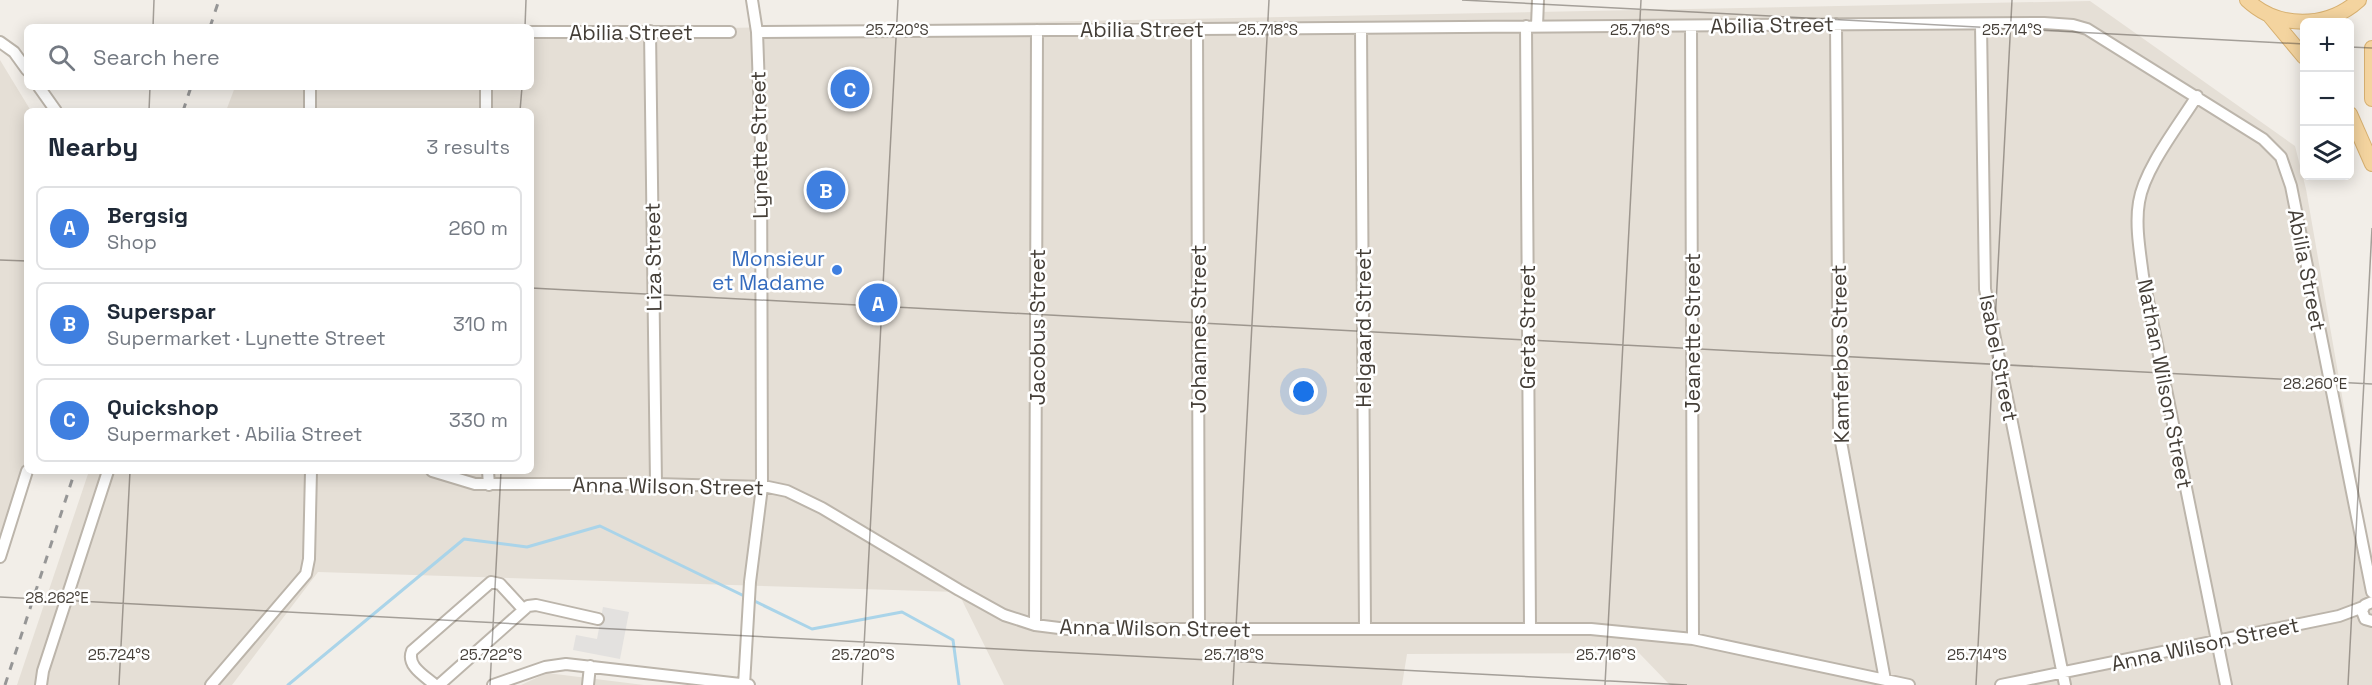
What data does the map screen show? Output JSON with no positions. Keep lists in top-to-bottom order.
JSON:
{
  "streets": {
    "street": [
      "Abilia Street",
      "Lynette Street",
      "Liza Street",
      "Jacobus Street",
      "Greta Street",
      "Helgaard Street",
      "Johannes Street",
      "Jeanette Street",
      "Kamferbos Street",
      "Isabel Street",
      "Nathan Wilson Street",
      "Anna Wilson Street"
    ]
  },
  "crossings": [
    ["Abilia Street", "Lynette Street"],
    ["Abilia Street", "Liza Street"],
    ["Abilia Street", "Jacobus Street"],
    ["Abilia Street", "Greta Street"],
    ["Abilia Street", "Helgaard Street"],
    ["Abilia Street", "Johannes Street"],
    ["Abilia Street", "Jeanette Street"],
    ["Abilia Street", "Kamferbos Street"],
    ["Abilia Street", "Isabel Street"],
    ["Abilia Street", "Nathan Wilson Street"],
    ["Abilia Street", "Anna Wilson Street"],
    ["Lynette Street", "Anna Wilson Street"],
    ["Liza Street", "Anna Wilson Street"],
    ["Jacobus Street", "Anna Wilson Street"],
    ["Greta Street", "Anna Wilson Street"],
    ["Helgaard Street", "Anna Wilson Street"],
    ["Johannes Street", "Anna Wilson Street"],
    ["Jeanette Street", "Anna Wilson Street"],
    ["Kamferbos Street", "Anna Wilson Street"],
    ["Isabel Street", "Anna Wilson Street"],
    ["Nathan Wilson Street", "Anna Wilson Street"]
  ],
  "places": ["Monsieur et Madame"],
  "page": {
    "map_buttons": ["+", "−"],
    "search": "Search here",
    "pins": ["C", "B", "A"],
    "heading": ["Nearby", "3 results"],
    "list": [
      {
        "mark": "A",
        "name": "Bergsig",
        "note": "Shop",
        "value": "260 m"
      },
      {
        "mark": "B",
        "name": "Superspar",
        "note": "Supermarket · Lynette Street",
        "value": "310 m"
      },
      {
        "mark": "C",
        "name": "Quickshop",
        "note": "Supermarket · Abilia Street",
        "value": "330 m"
      }
    ]
  },
  "coordinates": [
    "25.720°S",
    "25.718°S",
    "25.716°S",
    "25.714°S",
    "28.260°E",
    "28.262°E",
    "25.724°S",
    "25.722°S"
  ]
}
